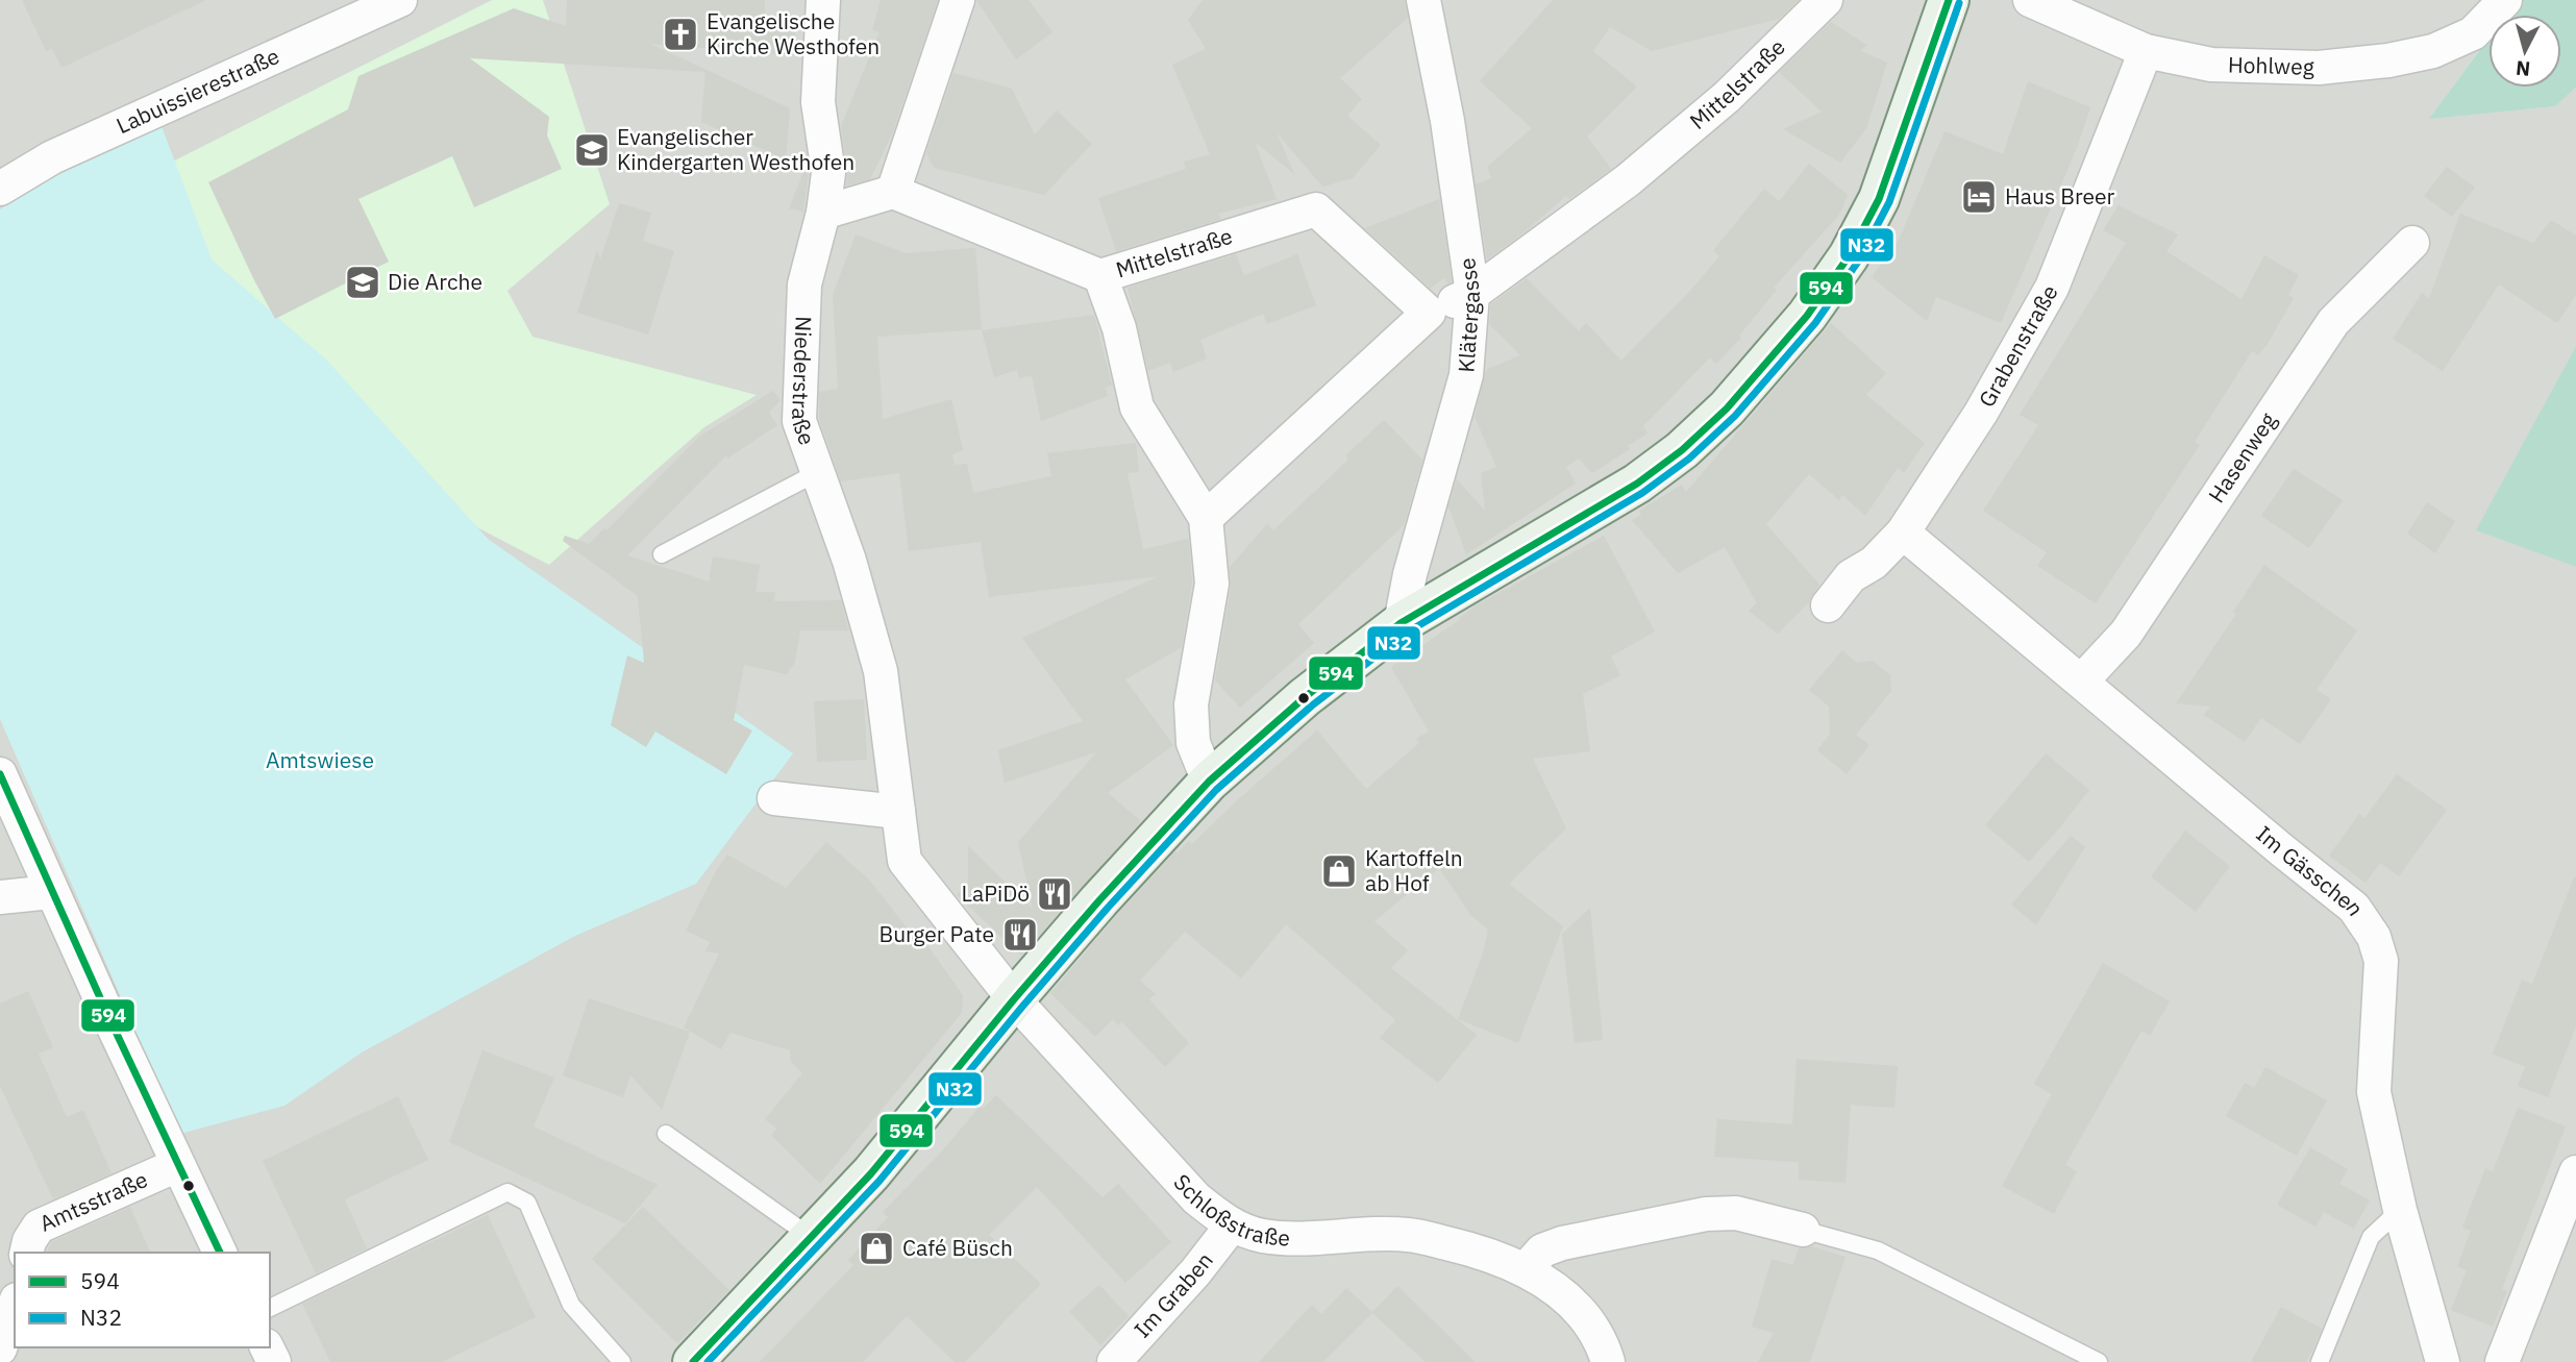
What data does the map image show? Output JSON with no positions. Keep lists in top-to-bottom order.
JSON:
{
  "streets": {
    "street": [
      "Hohlweg",
      "Mittelstraße",
      "Labuissierestraße",
      "Klätergasse",
      "Grabenstraße",
      "Niederstraße",
      "Hasenweg",
      "Im Gässchen",
      "Amtsstraße",
      "Schloßstraße",
      "Im Graben"
    ]
  },
  "crossings": [
    ["Hohlweg", "Grabenstraße"],
    ["Mittelstraße", "Klätergasse"],
    ["Grabenstraße", "Im Gässchen"],
    ["Niederstraße", "Schloßstraße"],
    ["Hasenweg", "Im Gässchen"],
    ["Schloßstraße", "Im Graben"]
  ],
  "parks": ["Amtswiese"],
  "places": {
    "church": ["Evangelische Kirche Westhofen"],
    "school or university": ["Evangelischer Kindergarten Westhofen", "Die Arche"],
    "hotel": ["Haus Breer"],
    "shop": ["Kartoffeln ab Hof", "Café Büsch"],
    "restaurant": ["LaPiDö", "Burger Pate"]
  },
  "lines": ["transit line 594", "transit line N32"],
  "legend": ["594", "N32"],
  "north": "bottom"
}
